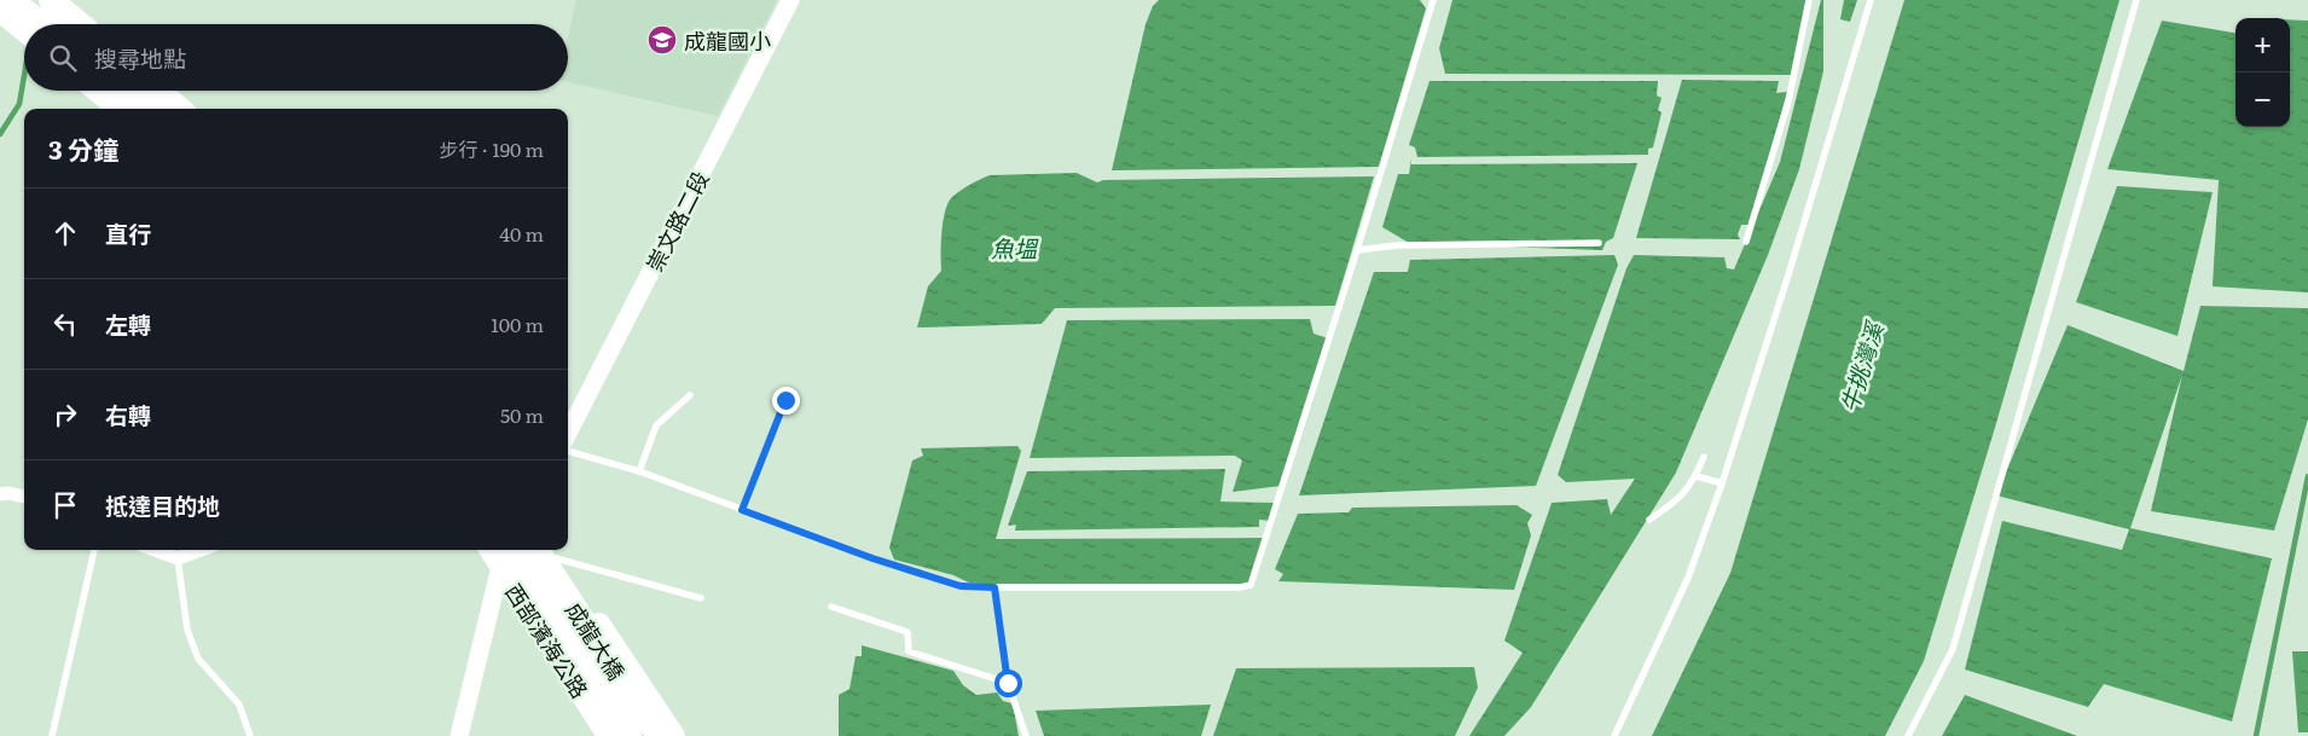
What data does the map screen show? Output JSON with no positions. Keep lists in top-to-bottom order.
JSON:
{
  "streets": {
    "highway": ["成龍大橋"],
    "main road": ["西部濱海公路"],
    "street": ["崇文路二段"]
  },
  "crossings": [
    ["西部濱海公路", "成龍大橋"]
  ],
  "water": ["魚塭", "牛挑灣溪"],
  "places": {
    "school or university": ["成龍國小"]
  },
  "page": {
    "map_buttons": ["+", "−"],
    "search": "搜尋地點",
    "heading": ["3 分鐘", "步行 · 190 m"],
    "list": [
      ["直行", "40 m"],
      ["左轉", "100 m"],
      ["右轉", "50 m"],
      "抵達目的地"
    ]
  }
}
